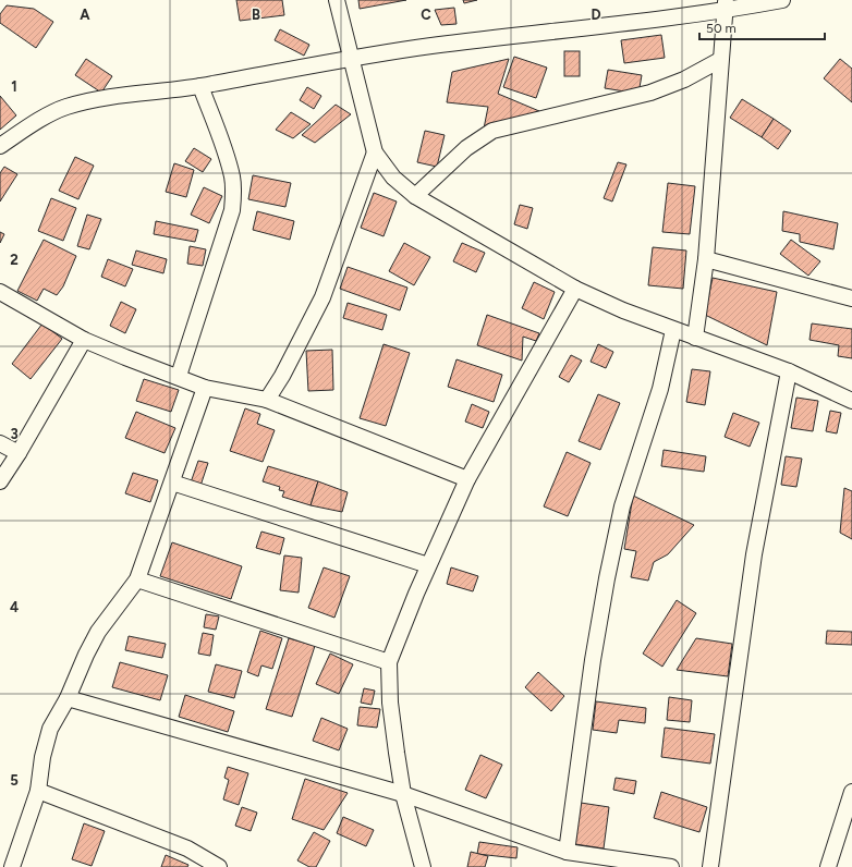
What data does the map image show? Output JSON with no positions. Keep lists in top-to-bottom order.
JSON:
{
  "scale_bar": "50 m",
  "grid": {
    "columns": [
      "A",
      "B",
      "C",
      "D"
    ],
    "rows": [
      "1",
      "2",
      "3",
      "4",
      "5"
    ]
  }
}
